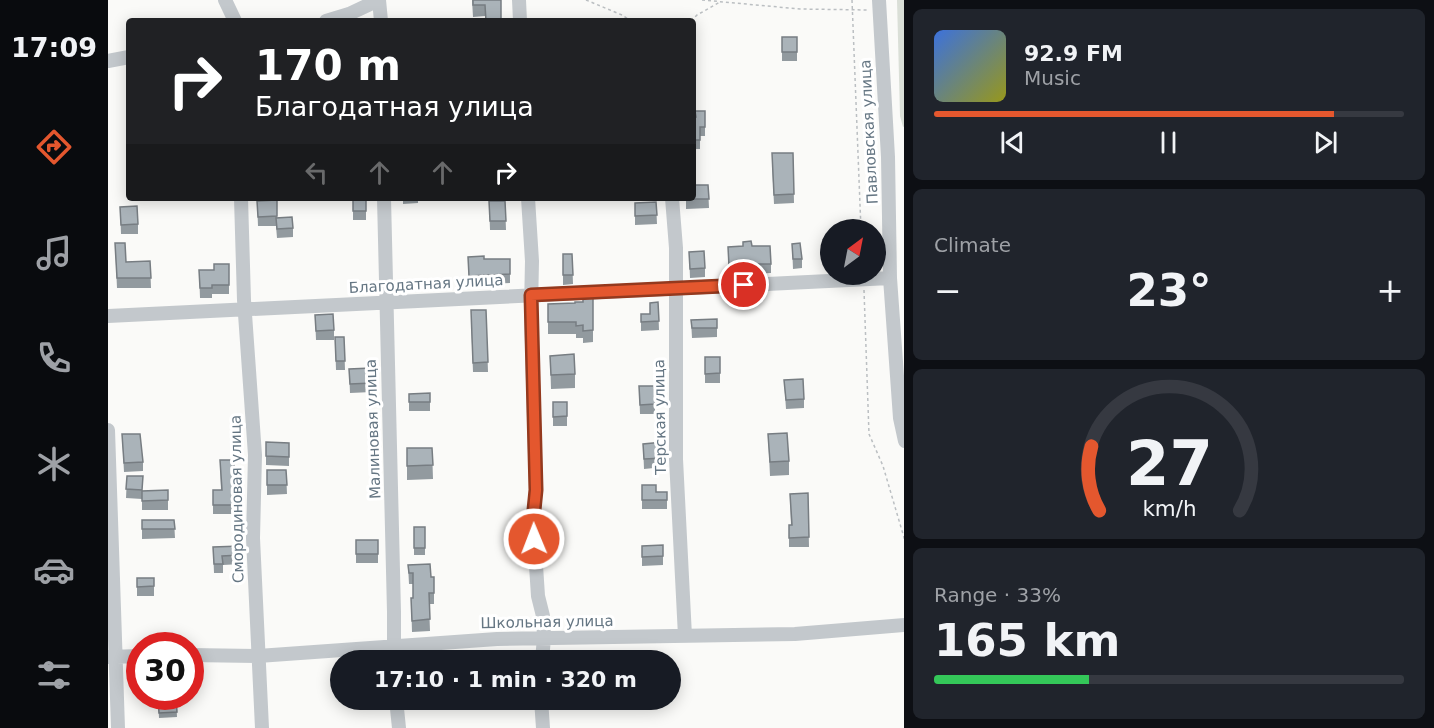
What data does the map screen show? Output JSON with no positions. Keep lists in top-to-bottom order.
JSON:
{
  "streets": {
    "street": [
      "Павловская улица",
      "Благодатная улица",
      "Терская улица",
      "Малиновая улица",
      "Смородиновая улица",
      "Школьная улица"
    ]
  },
  "crossings": [
    ["Павловская улица", "Благодатная улица"],
    ["Благодатная улица", "Терская улица"],
    ["Благодатная улица", "Малиновая улица"],
    ["Благодатная улица", "Смородиновая улица"],
    ["Терская улица", "Школьная улица"],
    ["Малиновая улица", "Школьная улица"],
    ["Смородиновая улица", "Школьная улица"]
  ],
  "north": "top right",
  "page": {
    "tabs": "17:09",
    "turn": ["170 m", "Благодатная улица"],
    "song": ["92.9 FM", "Music"],
    "tile": [
      "Climate",
      ["Range · 33%", "165 km"]
    ],
    "heat": ["−", "23°", "+"],
    "limit": "30",
    "trip": "17:10 · 1 min · 320 m",
    "gauge": ["27", "km/h"]
  }
}
